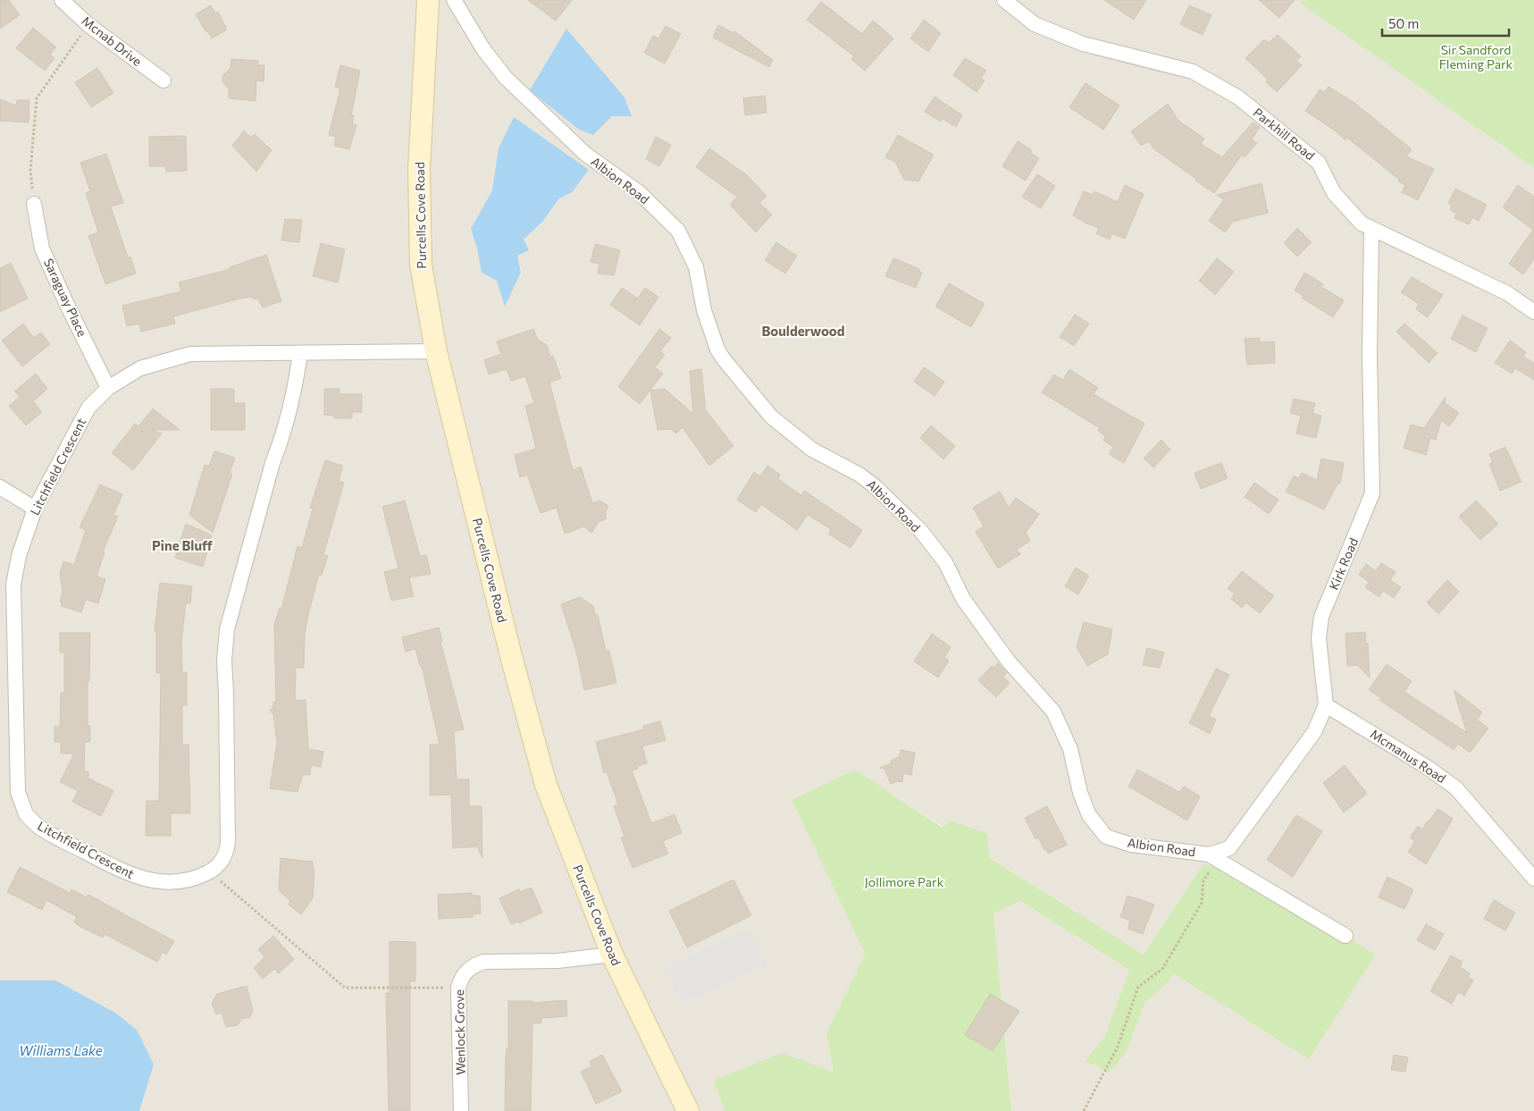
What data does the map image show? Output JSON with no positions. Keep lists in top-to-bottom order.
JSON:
{
  "streets": {
    "main road": ["Purcells Cove Road"],
    "street": [
      "Mcnab Drive",
      "Parkhill Road",
      "Albion Road",
      "Saraguay Place",
      "Litchfield Crescent",
      "Kirk Road",
      "Mcmanus Road",
      "Wenlock Grove"
    ]
  },
  "crossings": [
    ["Parkhill Road", "Kirk Road"],
    ["Albion Road", "Kirk Road"],
    ["Purcells Cove Road", "Litchfield Crescent"],
    ["Purcells Cove Road", "Wenlock Grove"],
    ["Saraguay Place", "Litchfield Crescent"],
    ["Kirk Road", "Mcmanus Road"]
  ],
  "districts": ["Boulderwood", "Pine Bluff"],
  "water": ["Williams Lake"],
  "parks": ["Sir Sandford Fleming Park", "Jollimore Park"],
  "scale_bar": "50 m"
}
